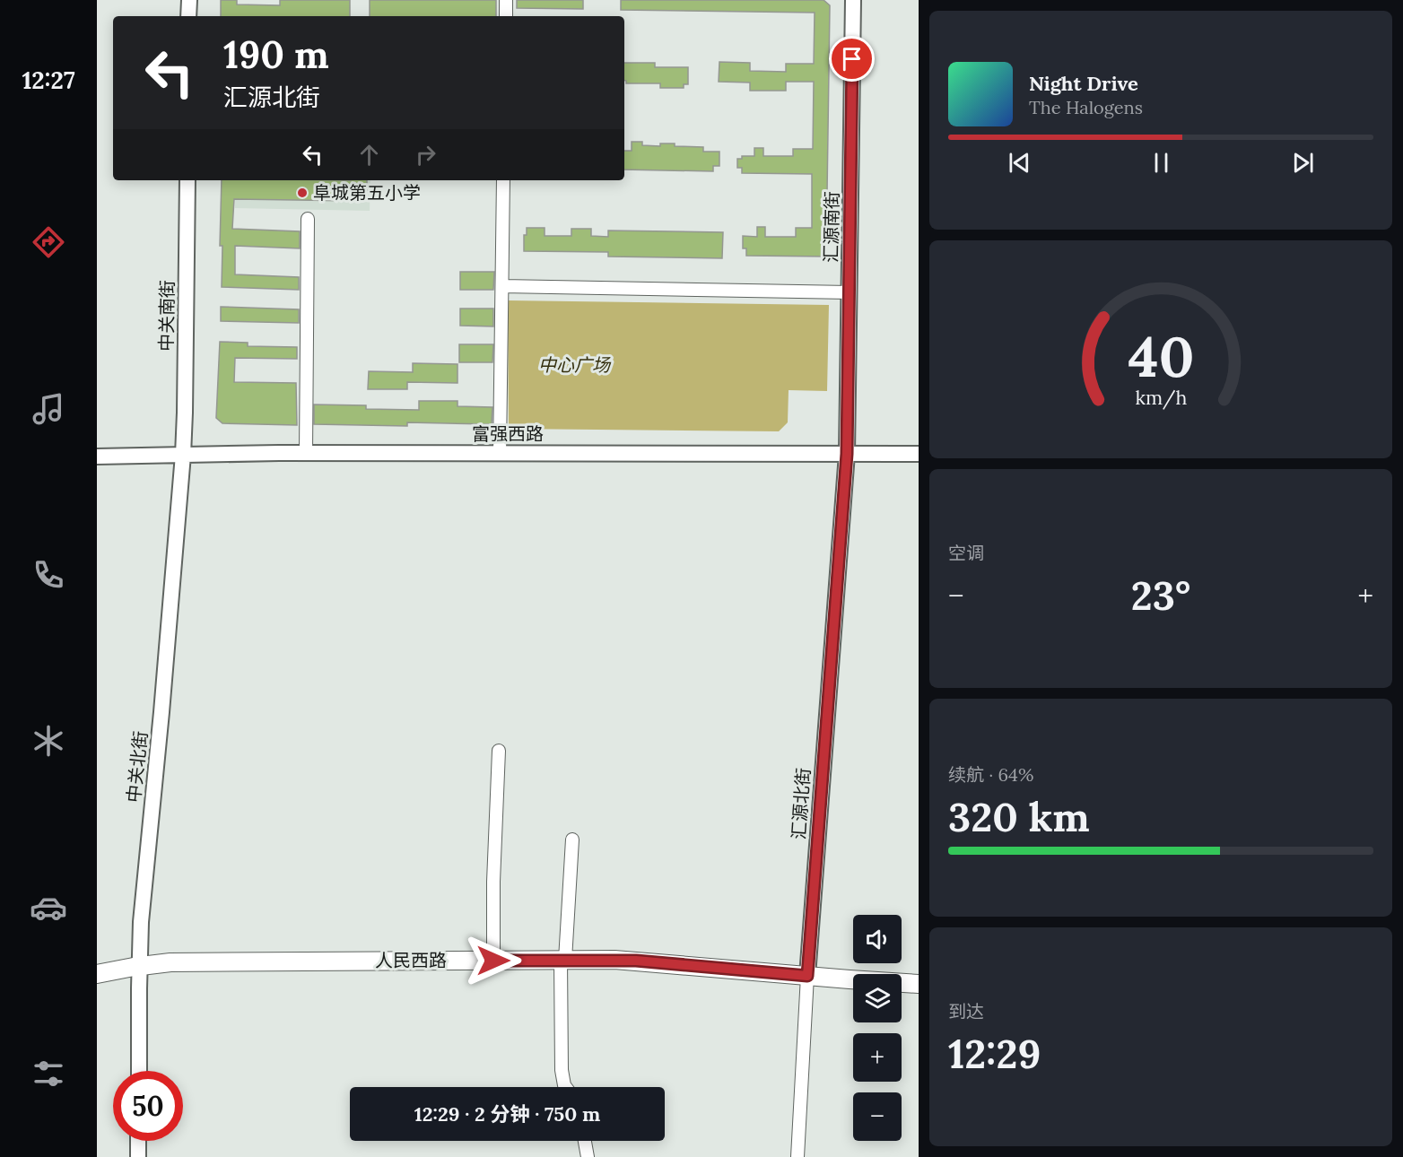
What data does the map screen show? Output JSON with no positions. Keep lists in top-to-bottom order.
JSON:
{
  "streets": {
    "main road": ["人民西路"],
    "street": [
      "汇源南街",
      "中关南街",
      "富强西路",
      "中关北街",
      "汇源北街"
    ]
  },
  "crossings": [
    ["汇源南街", "富强西路"],
    ["汇源南街", "汇源北街"],
    ["中关南街", "富强西路"],
    ["中关南街", "中关北街"],
    ["富强西路", "中关北街"],
    ["富强西路", "汇源北街"],
    ["中关北街", "人民西路"],
    ["汇源北街", "人民西路"]
  ],
  "parks": ["中心广场"],
  "places": ["阜城第五小学"],
  "page": {
    "tabs": "12:27",
    "turn": ["190 m", "汇源北街"],
    "song": ["Night Drive", "The Halogens"],
    "tile": [
      "空调",
      ["续航 · 64%", "320 km"],
      ["到达", "12:29"]
    ],
    "heat": ["−", "23°", "+"],
    "map_buttons": ["+", "−"],
    "limit": "50",
    "trip": "12:29 · 2 分钟 · 750 m",
    "gauge": ["40", "km/h"]
  }
}
